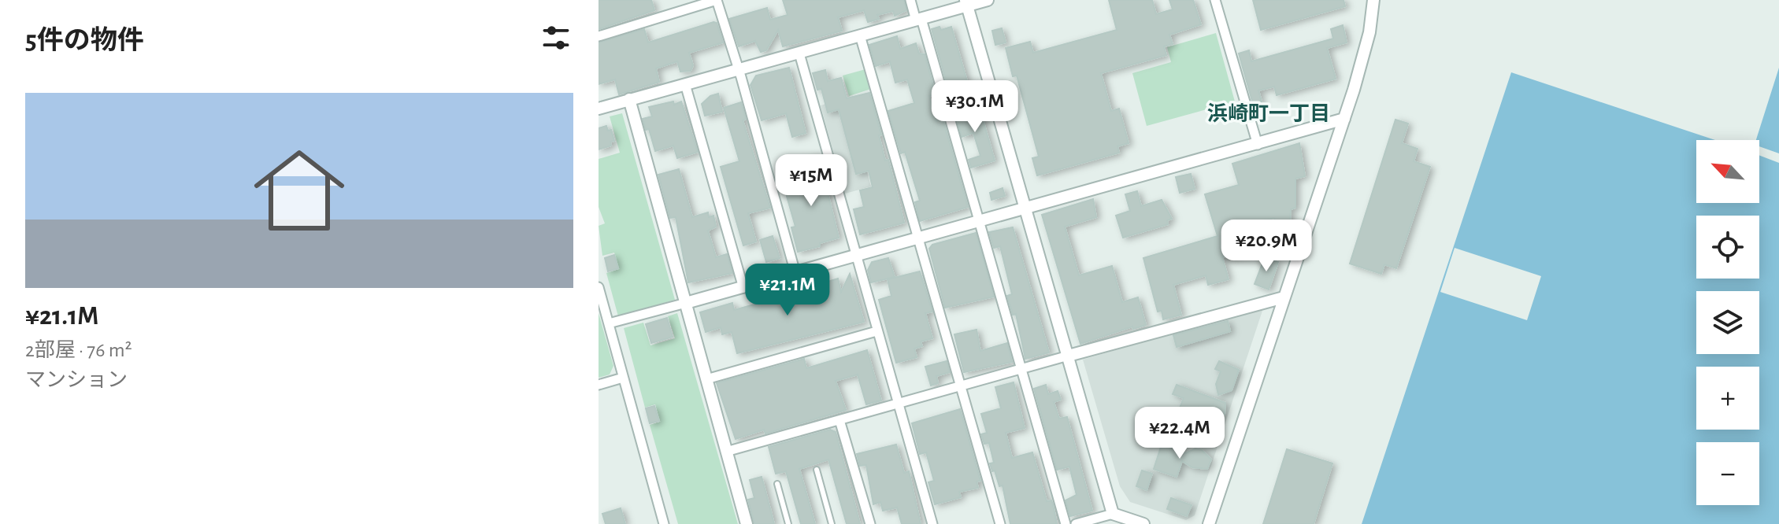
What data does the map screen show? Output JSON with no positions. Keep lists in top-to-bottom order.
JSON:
{
  "districts": ["浜崎町一丁目"],
  "north": "top left",
  "page": {
    "heading": "5件の物件",
    "list": [
      {
        "name": "¥21.1M",
        "note": "2部屋 · 76 m² · マンション"
      }
    ],
    "price": [
      "¥30.1M",
      "¥15M",
      "¥20.9M",
      "¥21.1M",
      "¥22.4M"
    ],
    "map_buttons": ["+", "−"]
  }
}
